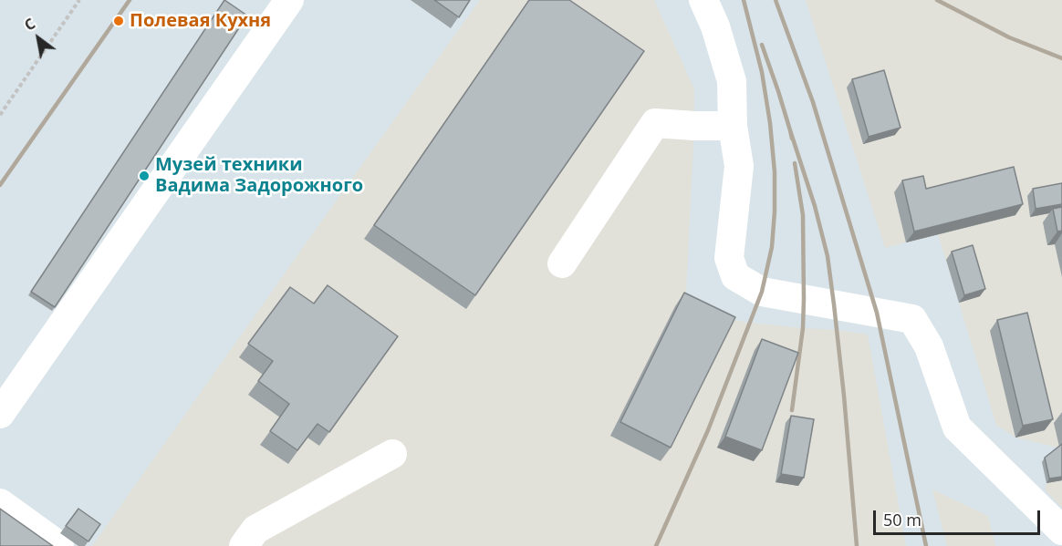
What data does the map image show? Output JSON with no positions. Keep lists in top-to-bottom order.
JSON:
{
  "places": ["Полевая Кухня", "Музей техники Вадима Задорожного"],
  "scale_bar": "50 m",
  "north": "top left"
}
